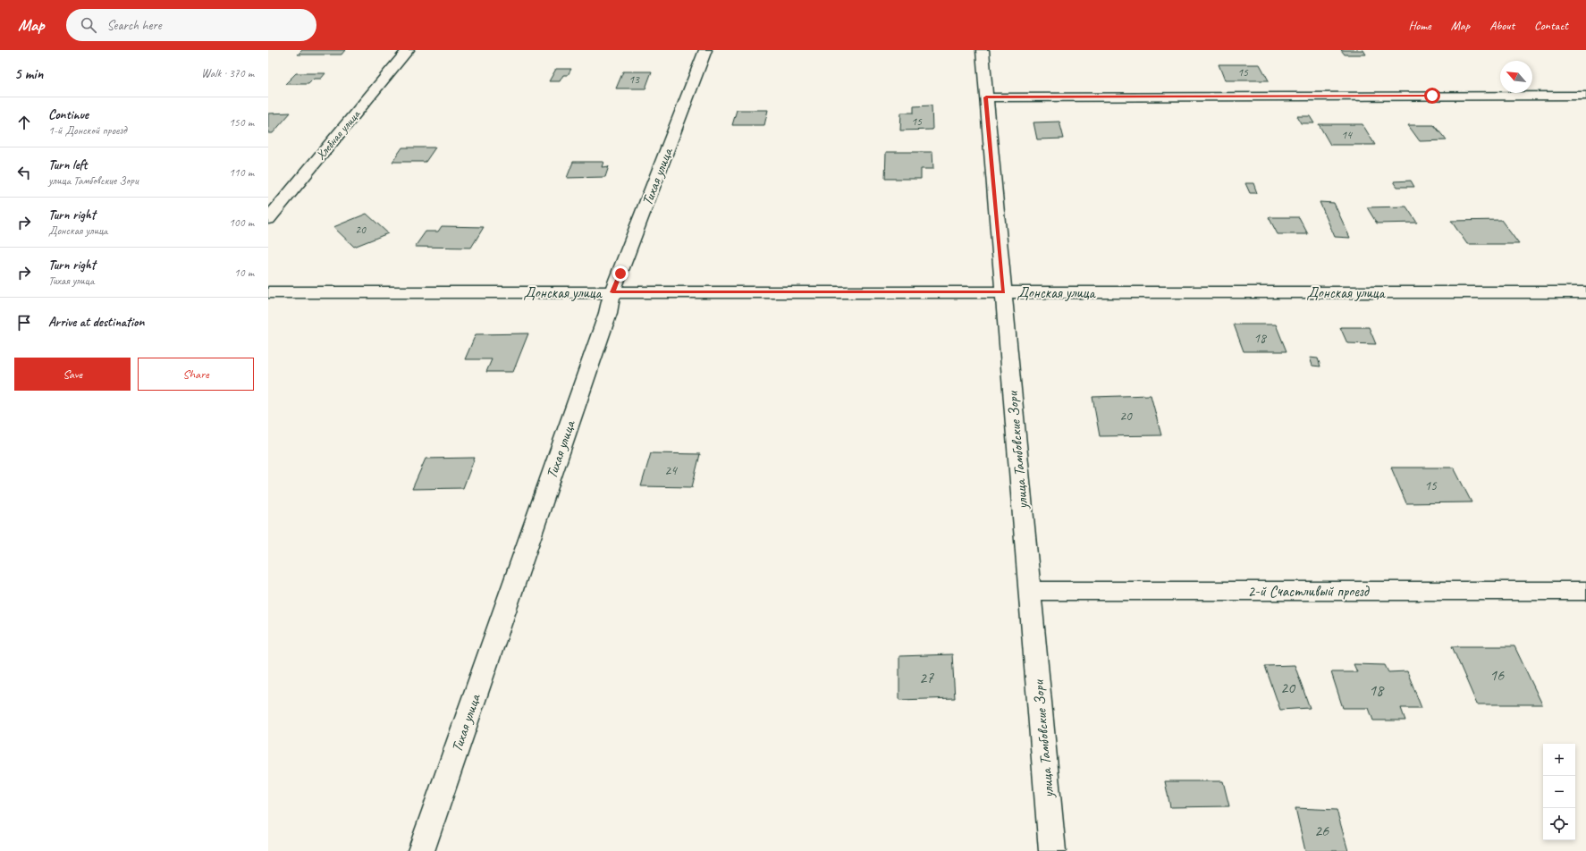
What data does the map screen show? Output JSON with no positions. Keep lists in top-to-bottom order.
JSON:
{
  "streets": {
    "street": [
      "Хлебная улица",
      "Тихая улица",
      "Донская улица",
      "улица Тамбовские Зори",
      "2-й Счастливый проезд"
    ]
  },
  "crossings": [
    ["Тихая улица", "Донская улица"],
    ["Донская улица", "улица Тамбовские Зори"],
    ["улица Тамбовские Зори", "2-й Счастливый проезд"]
  ],
  "house_numbers": [
    "15",
    "13",
    "15",
    "14",
    "20",
    "18",
    "20",
    "24",
    "15",
    "16",
    "27",
    "20",
    "18",
    "26"
  ],
  "north": "top left",
  "page": {
    "header": "Map",
    "search": "Search here",
    "nav": [
      "Home",
      "Map",
      "About",
      "Contact"
    ],
    "heading": ["5 min", "Walk · 370 m"],
    "list": [
      ["Continue", "1-й Донской проезд", "150 m"],
      ["Turn left", "улица Тамбовские Зори", "110 m"],
      ["Turn right", "Донская улица", "100 m"],
      ["Turn right", "Тихая улица", "10 m"],
      "Arrive at destination"
    ],
    "buttons": ["Save", "Share"],
    "map_buttons": ["+", "−"]
  }
}
